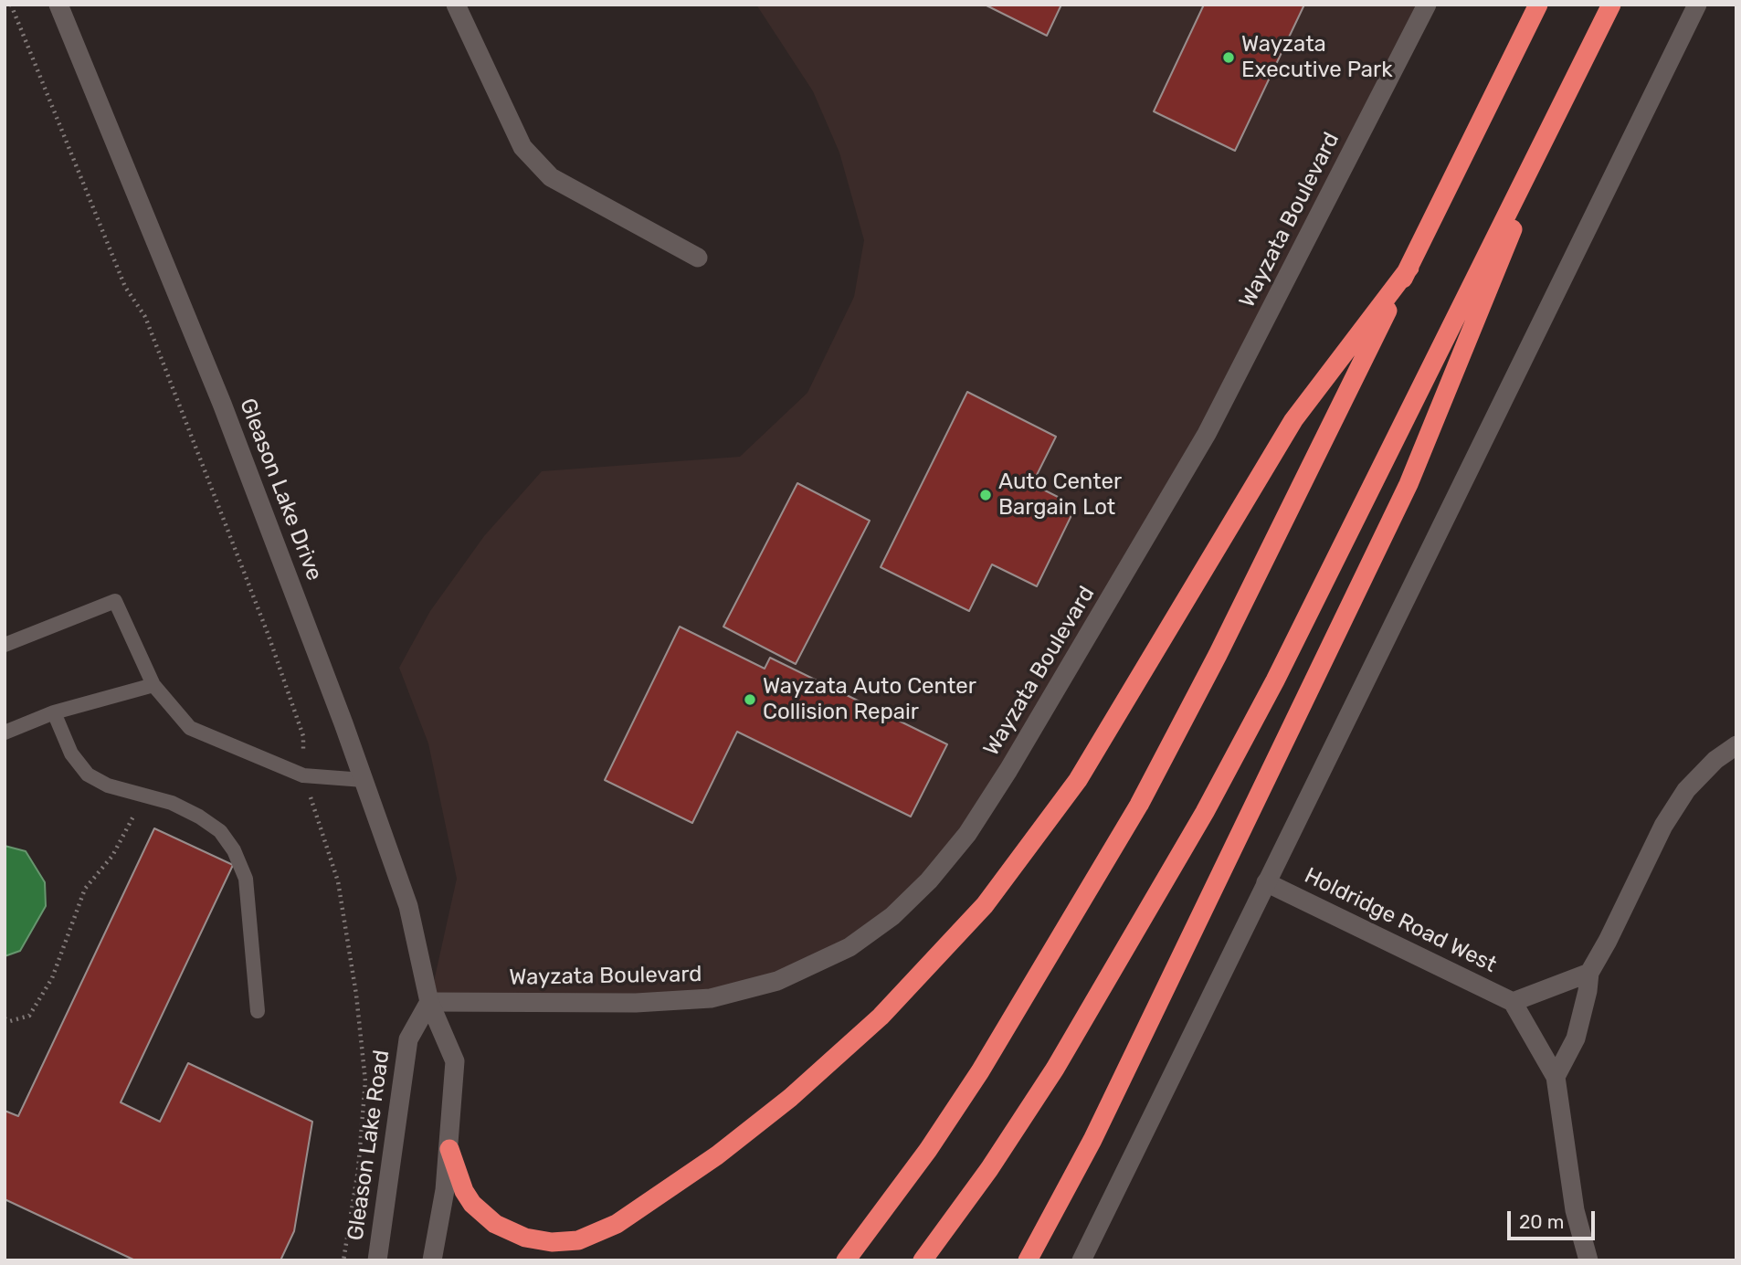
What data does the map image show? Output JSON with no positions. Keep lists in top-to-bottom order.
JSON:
{
  "streets": {
    "street": [
      "Wayzata Boulevard",
      "Gleason Lake Drive",
      "Holdridge Road West",
      "Gleason Lake Road"
    ]
  },
  "crossings": [
    ["Wayzata Boulevard", "Gleason Lake Drive"],
    ["Wayzata Boulevard", "Gleason Lake Road"],
    ["Gleason Lake Drive", "Gleason Lake Road"]
  ],
  "places": ["Wayzata Executive Park", "Auto Center Bargain Lot", "Wayzata Auto Center Collision Repair"],
  "scale_bar": "20 m"
}
